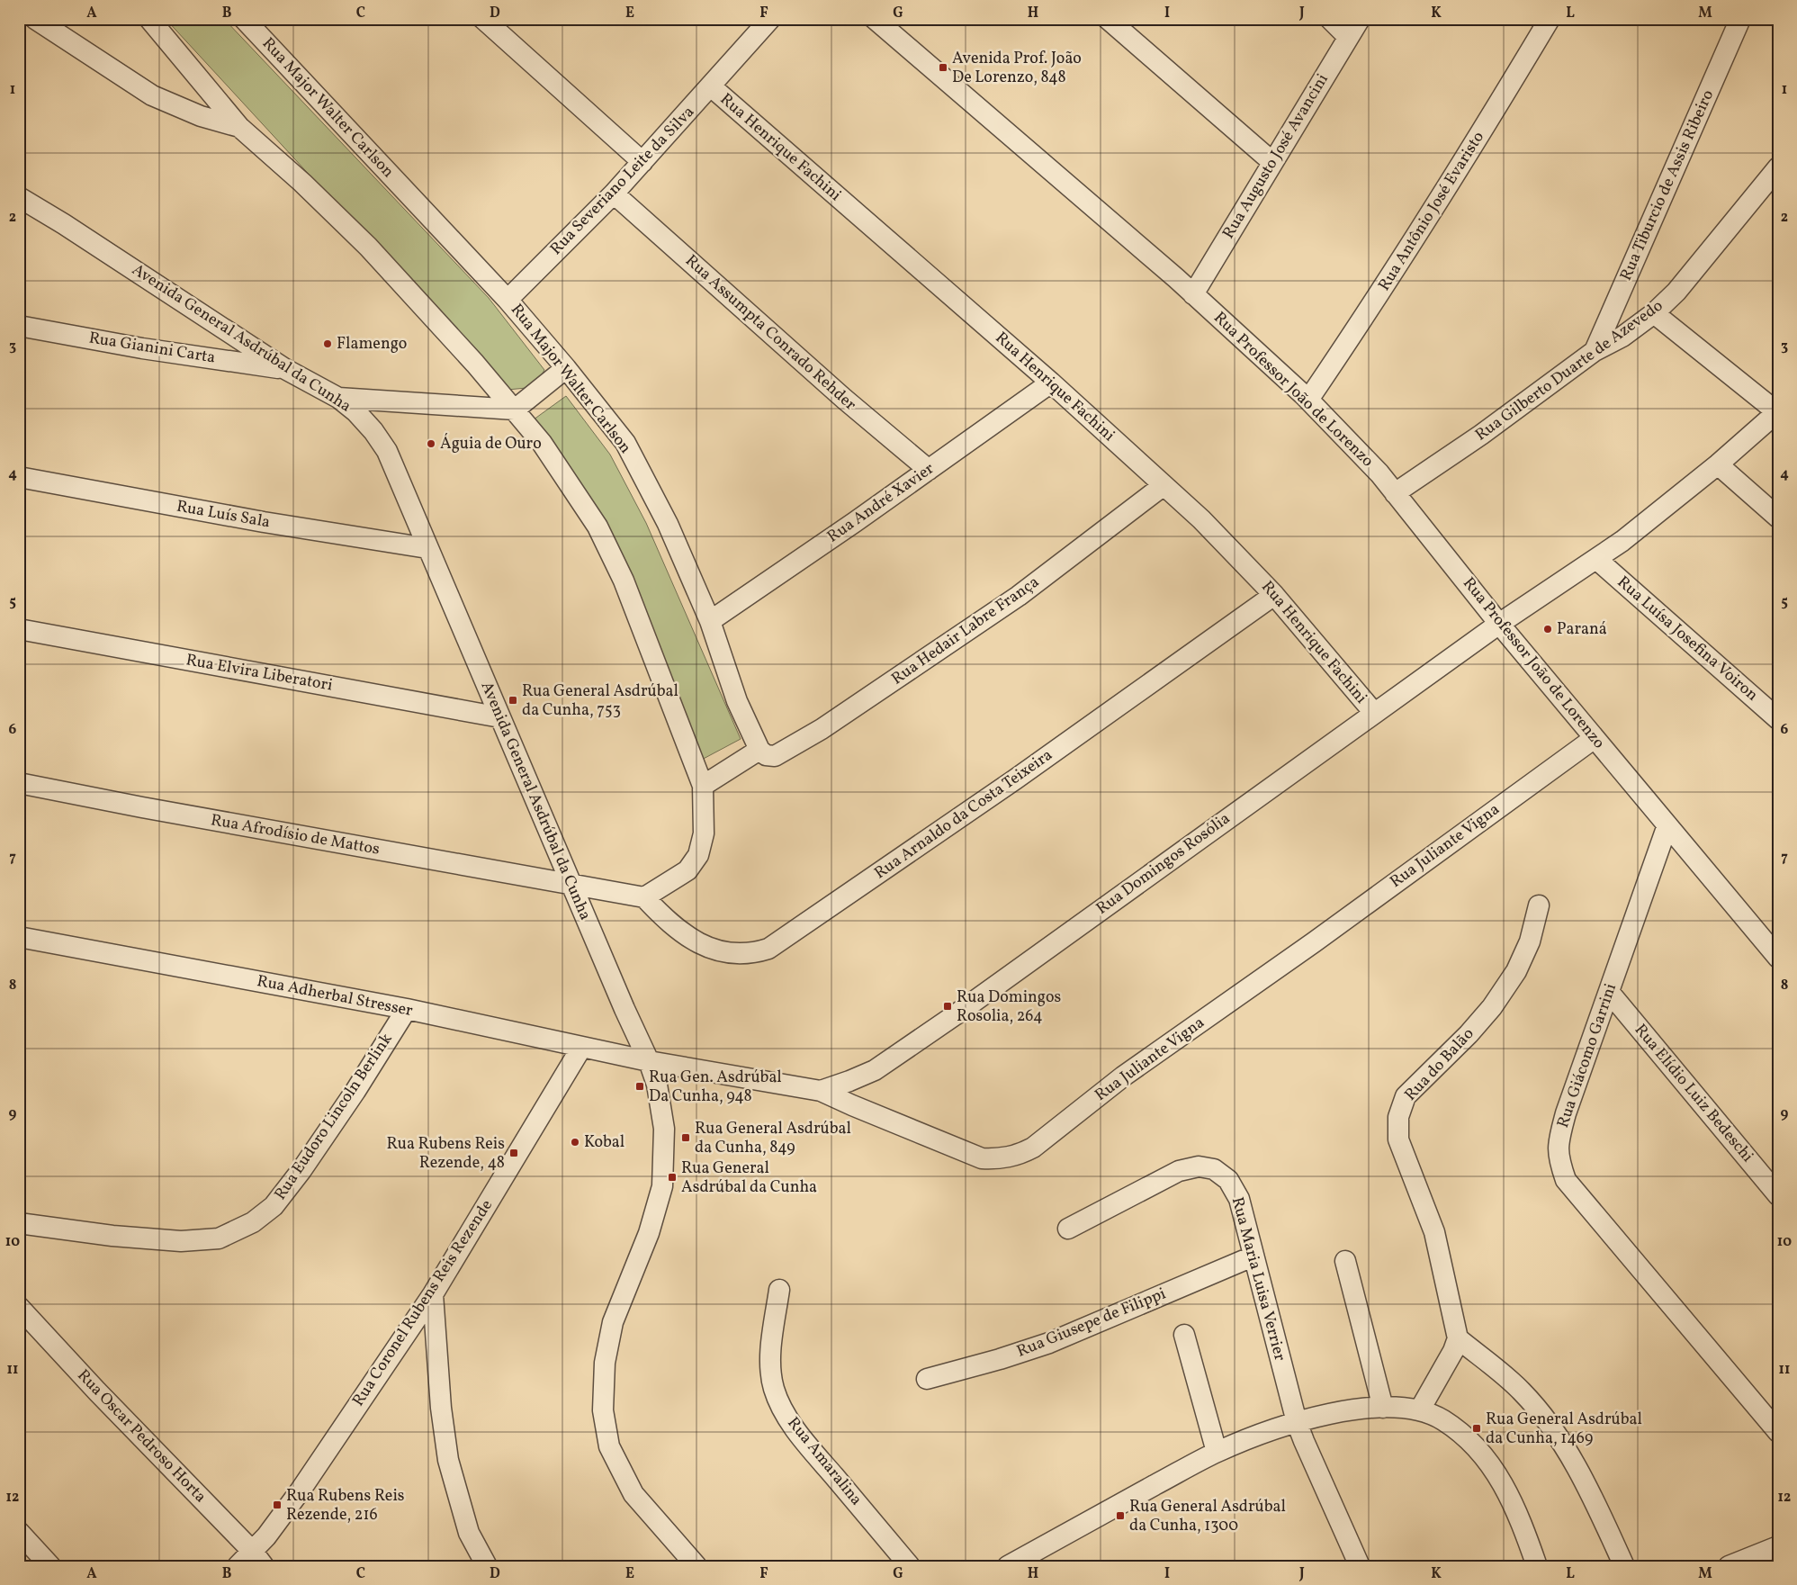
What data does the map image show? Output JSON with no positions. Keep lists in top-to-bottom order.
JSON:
{
  "streets": {
    "street": [
      "Rua Major Walter Carlson",
      "Rua Henrique Fachini",
      "Rua Augusto José Avancini",
      "Rua Severiano Leite da Silva",
      "Rua Tiburcio de Assis Ribeiro",
      "Rua Antônio José Evaristo",
      "Rua Assumpta Conrado Rehder",
      "Avenida General Asdrúbal da Cunha",
      "Rua Gianini Carta",
      "Rua Gilberto Duarte de Azevedo",
      "Rua Professor João de Lorenzo",
      "Rua André Xavier",
      "Rua Luís Sala",
      "Rua Hedair Labre França",
      "Rua Luísa Josefina Voiron",
      "Rua Elvira Liberatori",
      "Rua Arnaldo da Costa Teixeira",
      "Rua Afrodísio de Mattos",
      "Rua Juliante Vigna",
      "Rua Domingos Rosólia",
      "Rua Adherbal Stresser",
      "Rua Giácomo Garrini",
      "Rua do Balão",
      "Rua Elídio Luiz Bedeschi",
      "Rua Eudoro Lincoln Berlink",
      "Rua Maria Luisa Verrier",
      "Rua Coronel Rubens Reis Rezende",
      "Rua Giusepe de Filippi",
      "Rua Oscar Pedroso Horta",
      "Rua Amaralina"
    ]
  },
  "crossings": [
    ["Rua Major Walter Carlson", "Rua Severiano Leite da Silva"],
    ["Rua Major Walter Carlson", "Rua André Xavier"],
    ["Rua Major Walter Carlson", "Rua Hedair Labre França"],
    ["Rua Henrique Fachini", "Rua Severiano Leite da Silva"],
    ["Rua Henrique Fachini", "Rua André Xavier"],
    ["Rua Henrique Fachini", "Rua Hedair Labre França"],
    ["Rua Henrique Fachini", "Rua Arnaldo da Costa Teixeira"],
    ["Rua Henrique Fachini", "Rua Domingos Rosólia"],
    ["Rua Augusto José Avancini", "Rua Professor João de Lorenzo"],
    ["Rua Severiano Leite da Silva", "Rua Assumpta Conrado Rehder"],
    ["Rua Tiburcio de Assis Ribeiro", "Rua Gilberto Duarte de Azevedo"],
    ["Rua Antônio José Evaristo", "Rua Professor João de Lorenzo"],
    ["Rua Assumpta Conrado Rehder", "Rua André Xavier"],
    ["Avenida General Asdrúbal da Cunha", "Rua Gianini Carta"],
    ["Avenida General Asdrúbal da Cunha", "Rua Luís Sala"],
    ["Avenida General Asdrúbal da Cunha", "Rua Elvira Liberatori"],
    ["Avenida General Asdrúbal da Cunha", "Rua Afrodísio de Mattos"],
    ["Avenida General Asdrúbal da Cunha", "Rua Juliante Vigna"],
    ["Avenida General Asdrúbal da Cunha", "Rua Adherbal Stresser"],
    ["Rua Gilberto Duarte de Azevedo", "Rua Professor João de Lorenzo"],
    ["Rua Professor João de Lorenzo", "Rua Juliante Vigna"],
    ["Rua Professor João de Lorenzo", "Rua Domingos Rosólia"],
    ["Rua Professor João de Lorenzo", "Rua Giácomo Garrini"],
    ["Rua Luísa Josefina Voiron", "Rua Domingos Rosólia"],
    ["Rua Juliante Vigna", "Rua Domingos Rosólia"],
    ["Rua Juliante Vigna", "Rua Adherbal Stresser"],
    ["Rua Adherbal Stresser", "Rua Eudoro Lincoln Berlink"],
    ["Rua Adherbal Stresser", "Rua Coronel Rubens Reis Rezende"],
    ["Rua Giácomo Garrini", "Rua Elídio Luiz Bedeschi"],
    ["Rua Maria Luisa Verrier", "Rua Giusepe de Filippi"],
    ["Rua Coronel Rubens Reis Rezende", "Rua Oscar Pedroso Horta"]
  ],
  "places": {
    "transit": [
      "Avenida Prof. João De Lorenzo, 848",
      "Rua General Asdrúbal da Cunha, 753",
      "Rua Domingos Rosolia, 264",
      "Rua Gen. Asdrúbal Da Cunha, 948",
      "Rua General Asdrúbal da Cunha, 849",
      "Rua Rubens Reis Rezende, 48",
      "Rua General Asdrúbal da Cunha",
      "Rua General Asdrúbal da Cunha, 1469",
      "Rua Rubens Reis Rezende, 216",
      "Rua General Asdrúbal da Cunha, 1300"
    ],
    "other": [
      "Flamengo",
      "Águia de Ouro",
      "Paraná",
      "Kobal"
    ]
  },
  "grid": {
    "columns": [
      "A",
      "B",
      "C",
      "D",
      "E",
      "F",
      "G",
      "H",
      "I",
      "J",
      "K",
      "L",
      "M"
    ],
    "rows": [
      "1",
      "2",
      "3",
      "4",
      "5",
      "6",
      "7",
      "8",
      "9",
      "10",
      "11",
      "12"
    ]
  }
}
